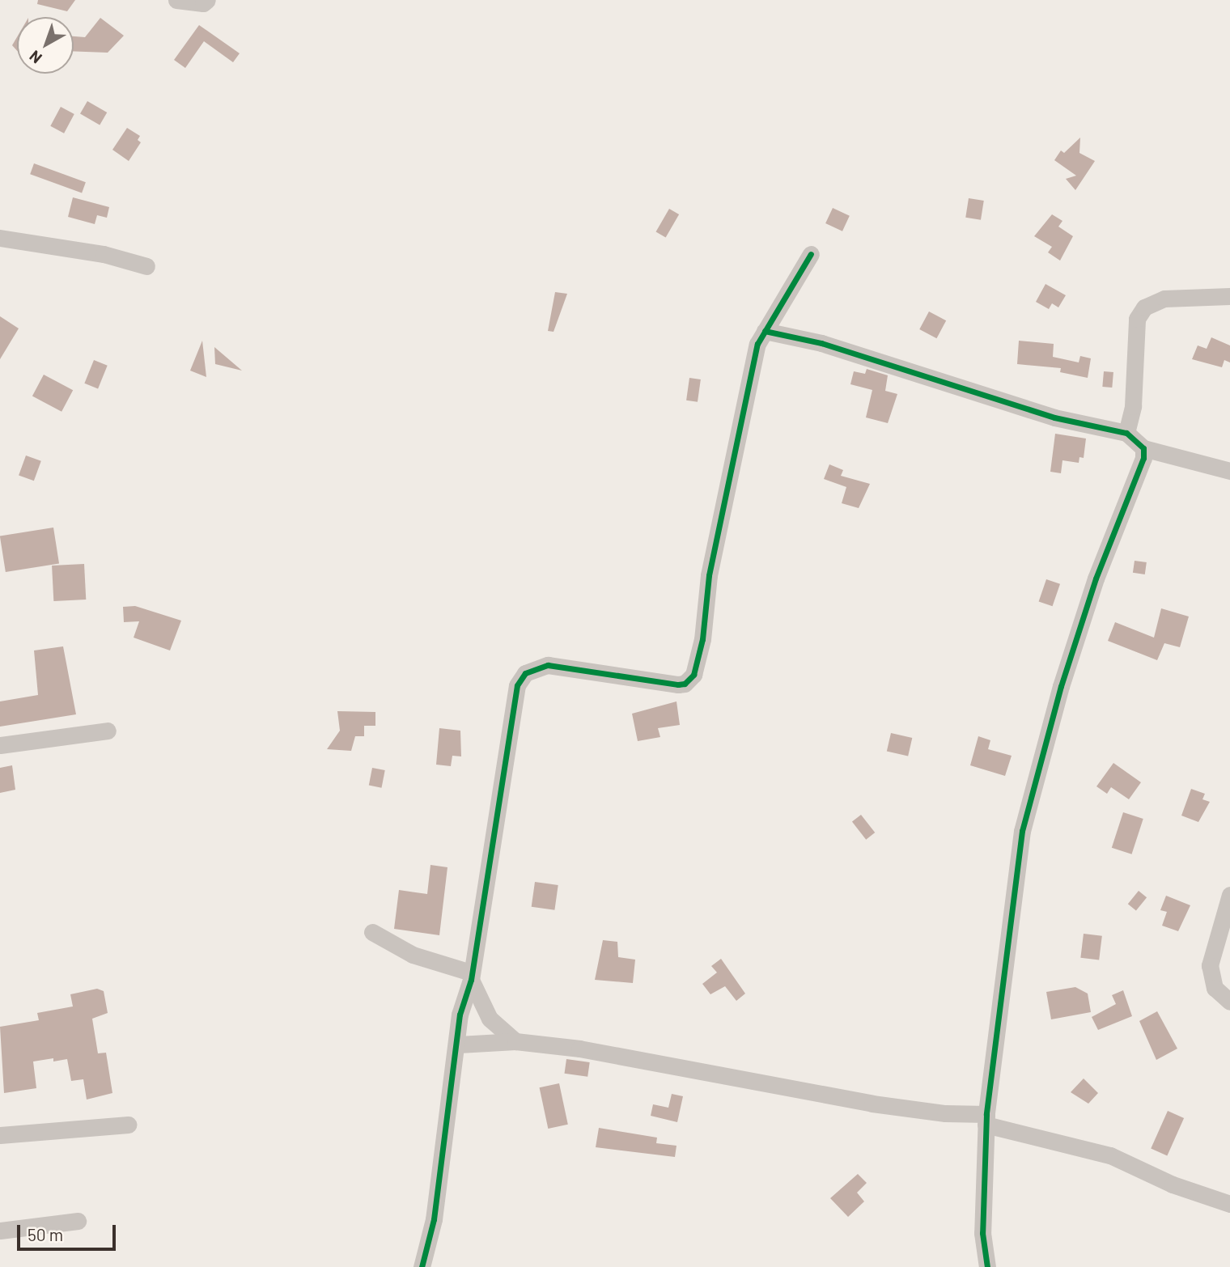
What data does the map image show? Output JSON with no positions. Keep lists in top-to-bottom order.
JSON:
{
  "scale_bar": "50 m",
  "north": "bottom left"
}
